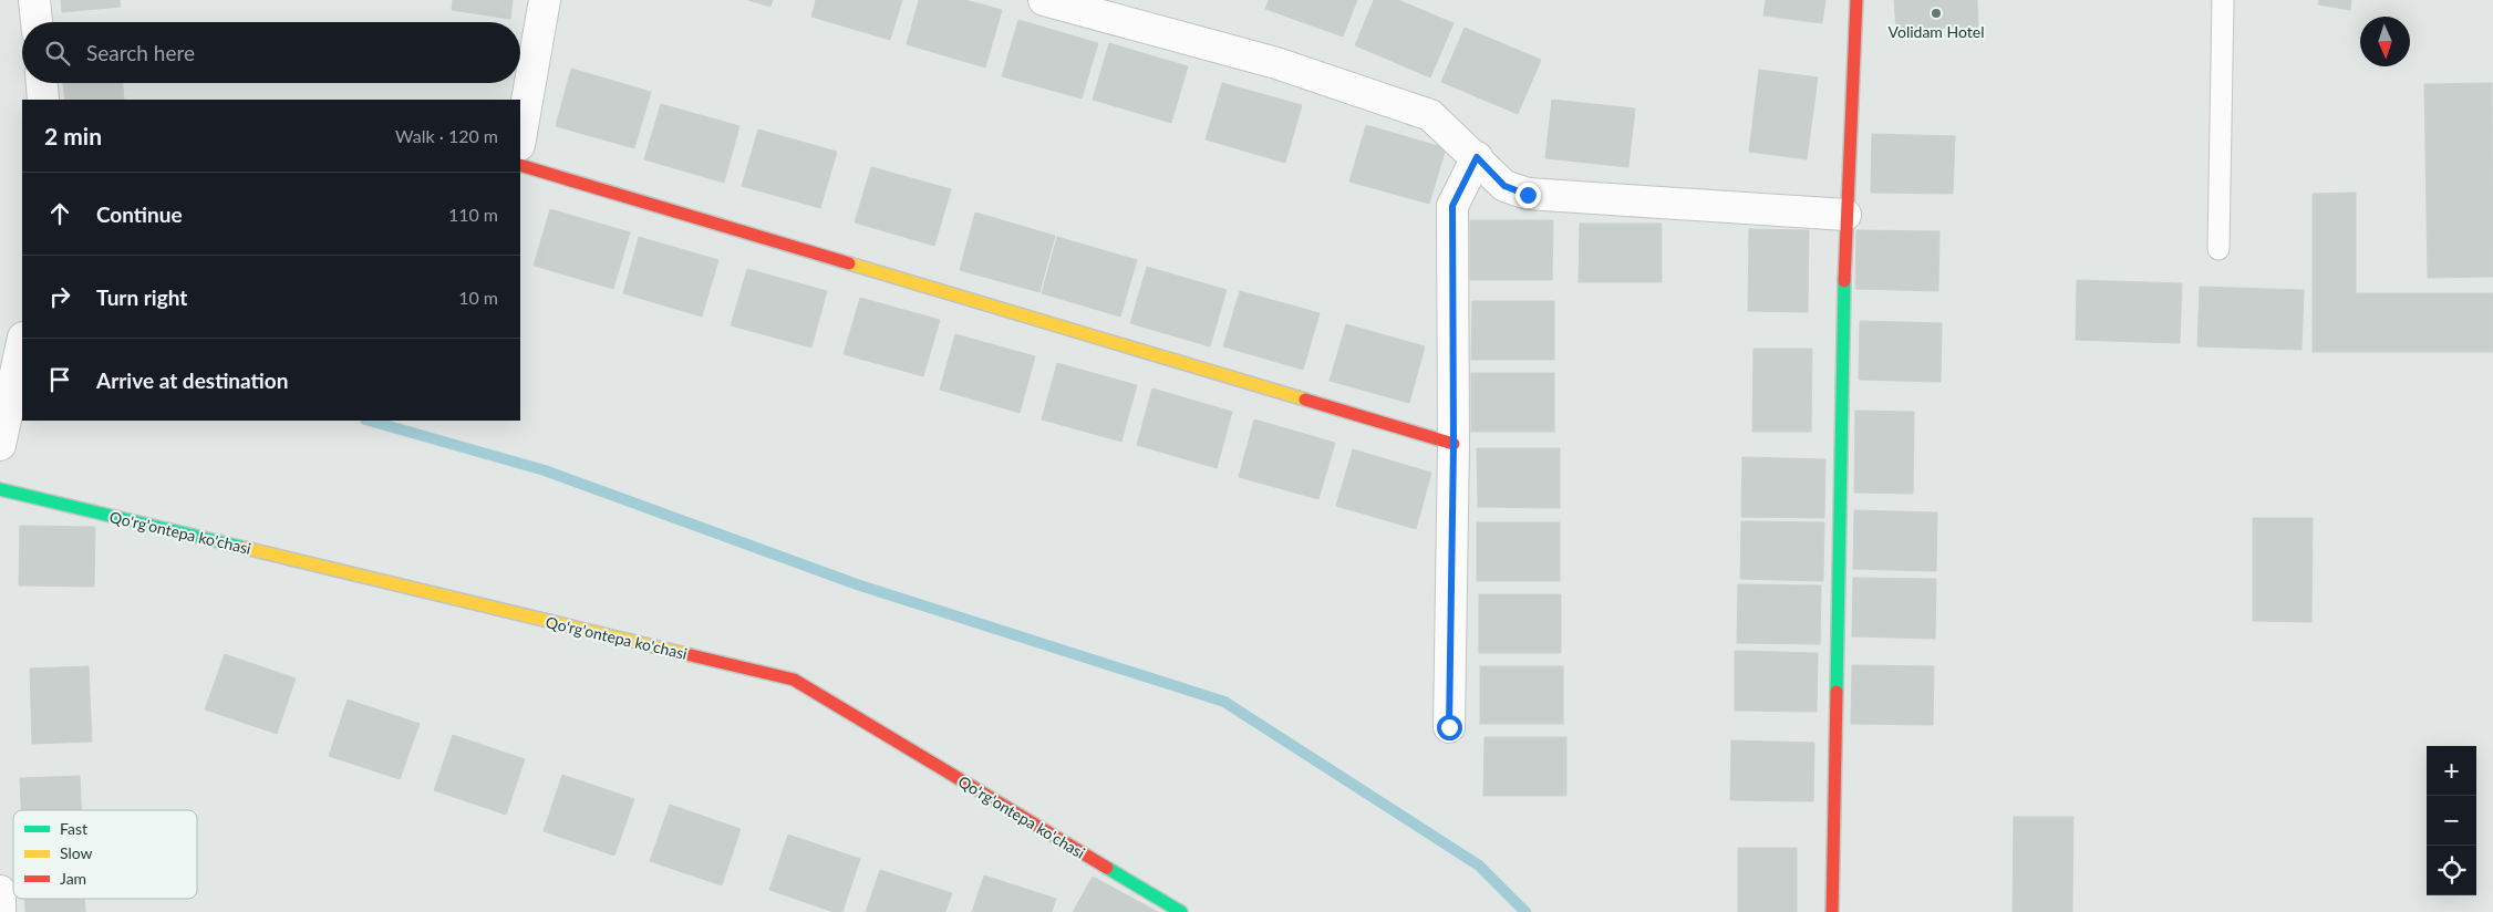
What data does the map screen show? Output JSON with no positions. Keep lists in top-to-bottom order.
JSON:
{
  "streets": {
    "street": ["Qo'rg'ontepa ko'chasi"]
  },
  "places": ["Volidam Hotel"],
  "legend": ["Fast", "Slow", "Jam"],
  "north": "bottom",
  "page": {
    "search": "Search here",
    "heading": ["2 min", "Walk · 120 m"],
    "list": [
      ["Continue", "110 m"],
      ["Turn right", "10 m"],
      "Arrive at destination"
    ],
    "map_buttons": ["+", "−"]
  }
}
